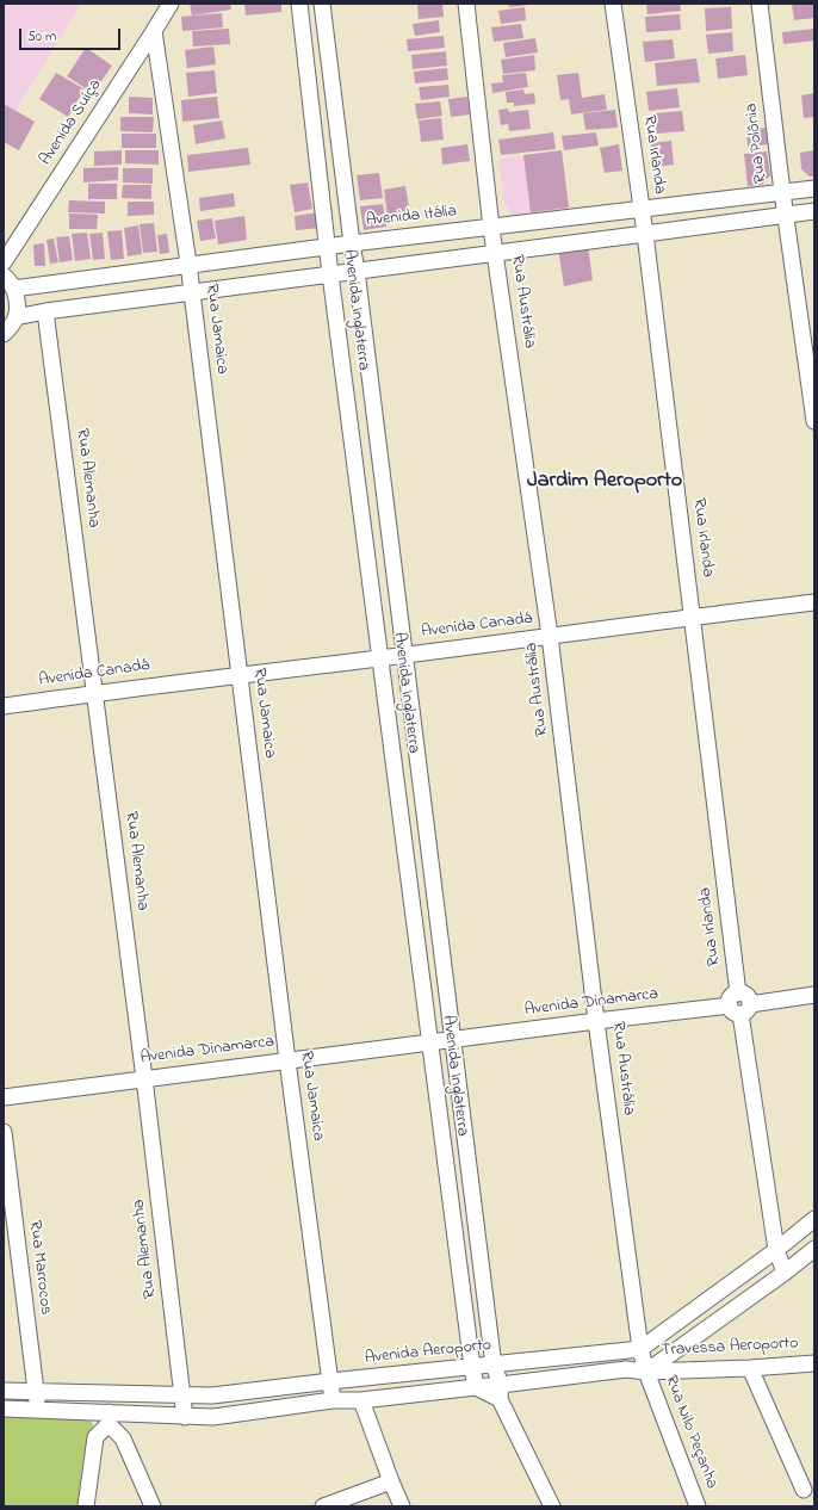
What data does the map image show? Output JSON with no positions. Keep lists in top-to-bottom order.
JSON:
{
  "streets": {
    "street": [
      "Avenida Suíça",
      "Rua Polônia",
      "Rua Irlanda",
      "Avenida Itália",
      "Rua Austrália",
      "Avenida Inglaterra",
      "Rua Jamaica",
      "Rua Alemanha",
      "Avenida Canadá",
      "Avenida Dinamarca",
      "Rua Marrocos",
      "Travessa Aeroporto",
      "Avenida Aeroporto",
      "Rua Nilo Peçanha"
    ]
  },
  "crossings": [
    ["Avenida Suíça", "Rua Jamaica"],
    ["Rua Polônia", "Avenida Itália"],
    ["Rua Irlanda", "Avenida Itália"],
    ["Rua Irlanda", "Avenida Canadá"],
    ["Rua Irlanda", "Avenida Dinamarca"],
    ["Rua Irlanda", "Avenida Aeroporto"],
    ["Avenida Itália", "Rua Austrália"],
    ["Avenida Itália", "Avenida Inglaterra"],
    ["Avenida Itália", "Rua Jamaica"],
    ["Rua Austrália", "Avenida Canadá"],
    ["Rua Austrália", "Avenida Dinamarca"],
    ["Rua Austrália", "Travessa Aeroporto"],
    ["Rua Austrália", "Avenida Aeroporto"],
    ["Rua Austrália", "Rua Nilo Peçanha"],
    ["Avenida Inglaterra", "Avenida Canadá"],
    ["Avenida Inglaterra", "Avenida Dinamarca"],
    ["Avenida Inglaterra", "Avenida Aeroporto"],
    ["Rua Jamaica", "Avenida Canadá"],
    ["Rua Jamaica", "Avenida Dinamarca"],
    ["Rua Jamaica", "Avenida Aeroporto"],
    ["Rua Alemanha", "Avenida Canadá"],
    ["Rua Alemanha", "Avenida Dinamarca"],
    ["Rua Alemanha", "Avenida Aeroporto"],
    ["Rua Marrocos", "Avenida Aeroporto"],
    ["Travessa Aeroporto", "Rua Nilo Peçanha"]
  ],
  "districts": ["Jardim Aeroporto"],
  "scale_bar": "50 m"
}
